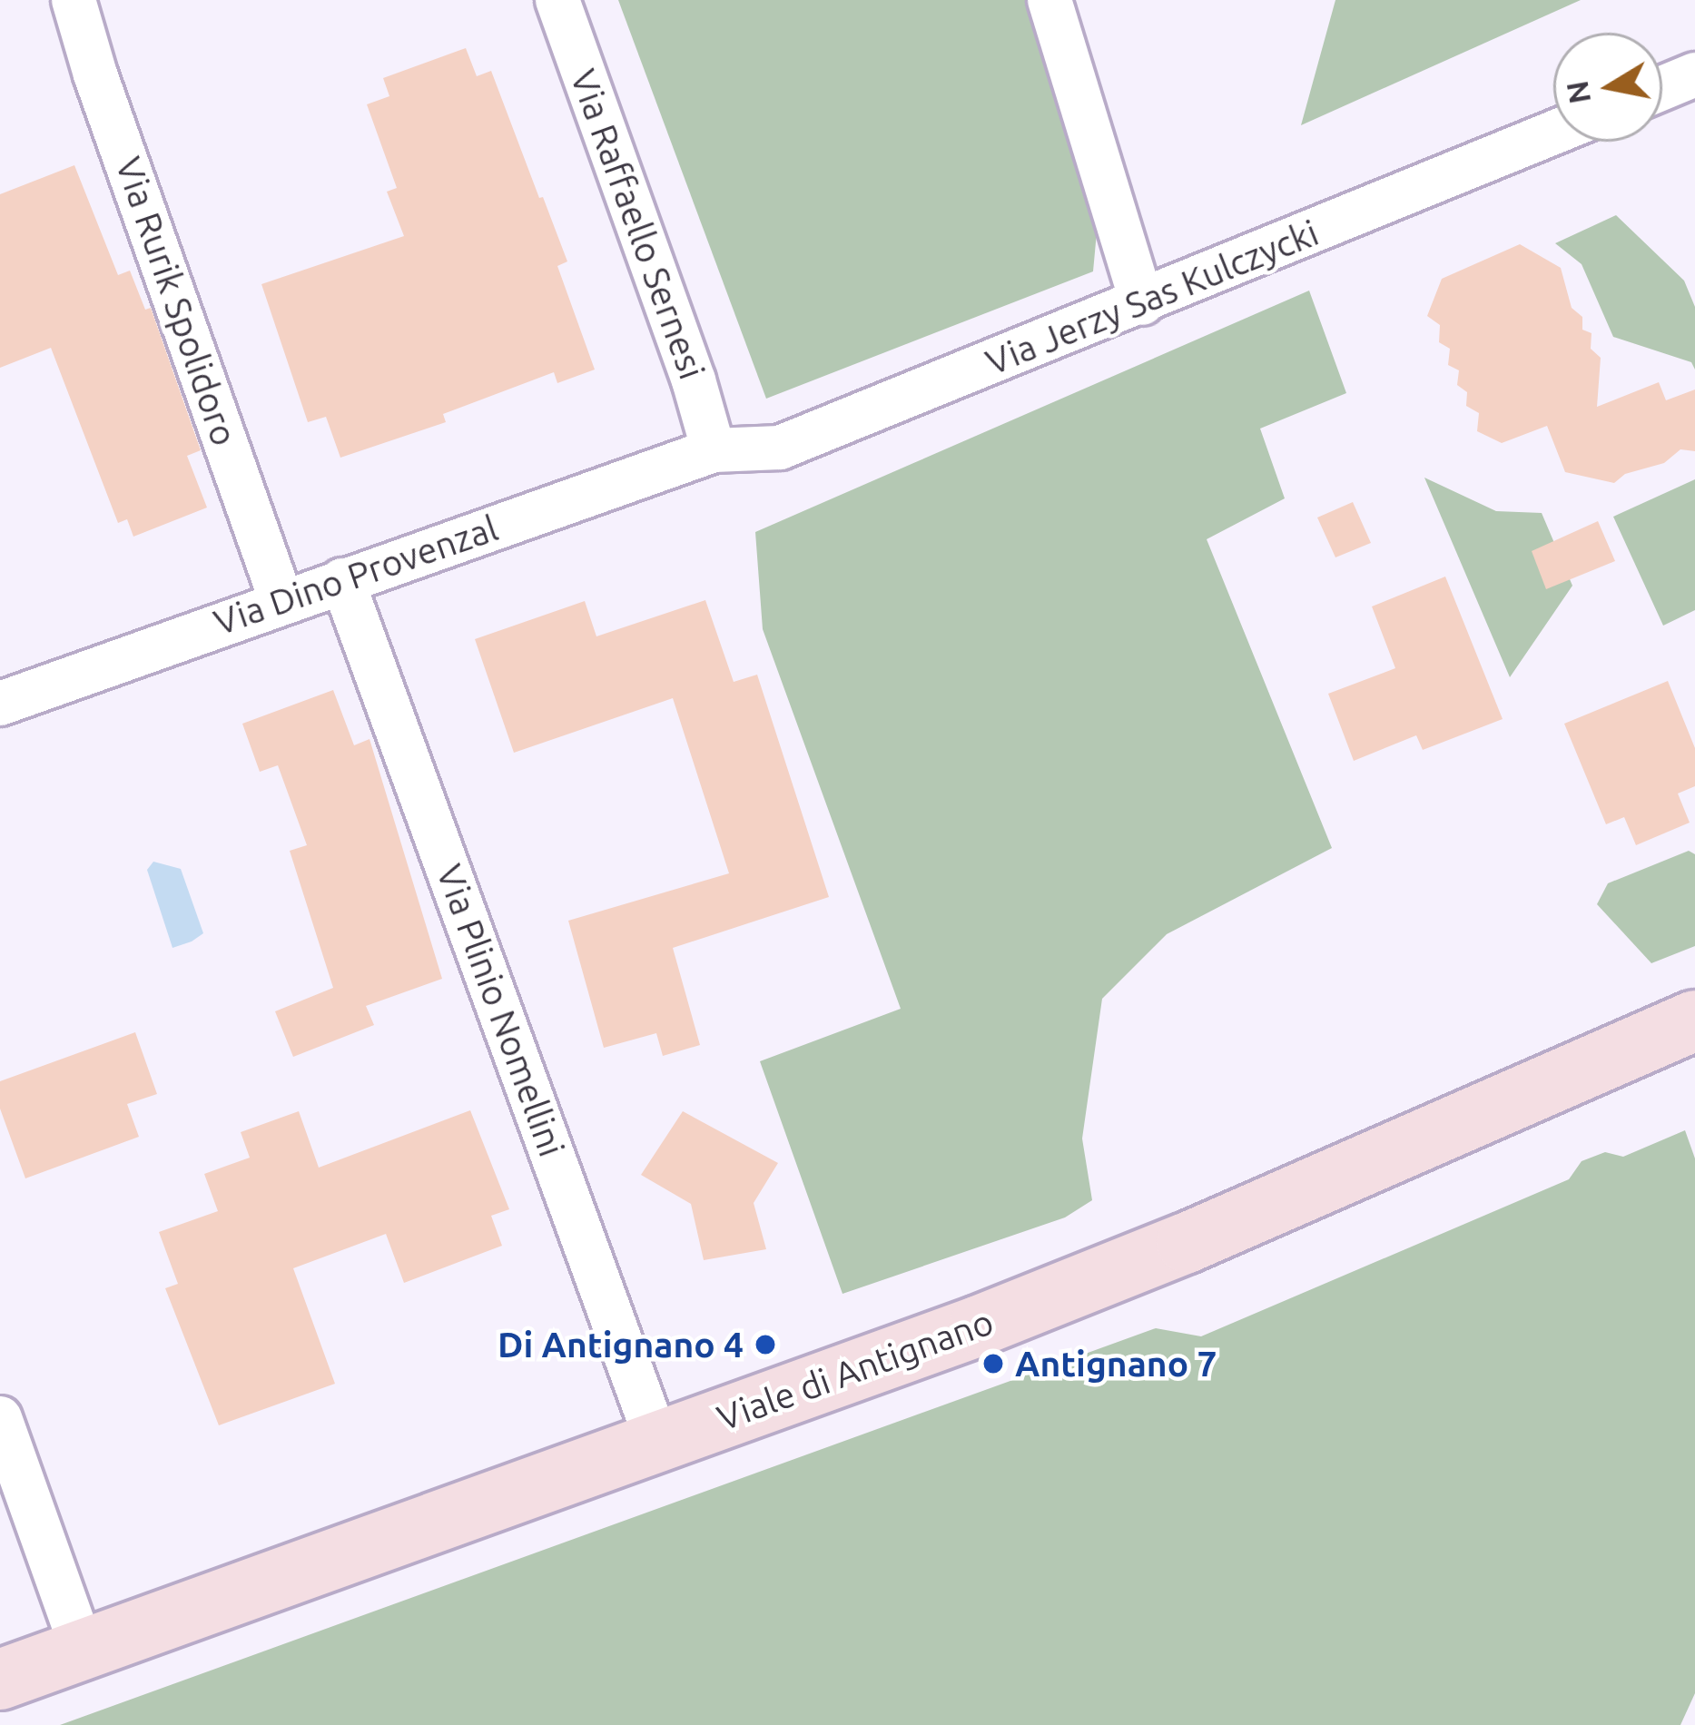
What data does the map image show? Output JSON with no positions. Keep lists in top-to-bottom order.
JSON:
{
  "streets": {
    "main road": ["Viale di Antignano"],
    "street": [
      "Via Raffaello Sernesi",
      "Via Jerzy Sas Kulczycki",
      "Via Rurik Spolidoro",
      "Via Dino Provenzal",
      "Via Plinio Nomellini"
    ]
  },
  "crossings": [
    ["Via Raffaello Sernesi", "Via Jerzy Sas Kulczycki"],
    ["Via Raffaello Sernesi", "Via Dino Provenzal"],
    ["Via Jerzy Sas Kulczycki", "Via Dino Provenzal"],
    ["Via Rurik Spolidoro", "Via Dino Provenzal"],
    ["Via Dino Provenzal", "Via Plinio Nomellini"],
    ["Via Plinio Nomellini", "Viale di Antignano"]
  ],
  "places": ["Di Antignano 4", "Antignano 7"],
  "north": "left"
}
